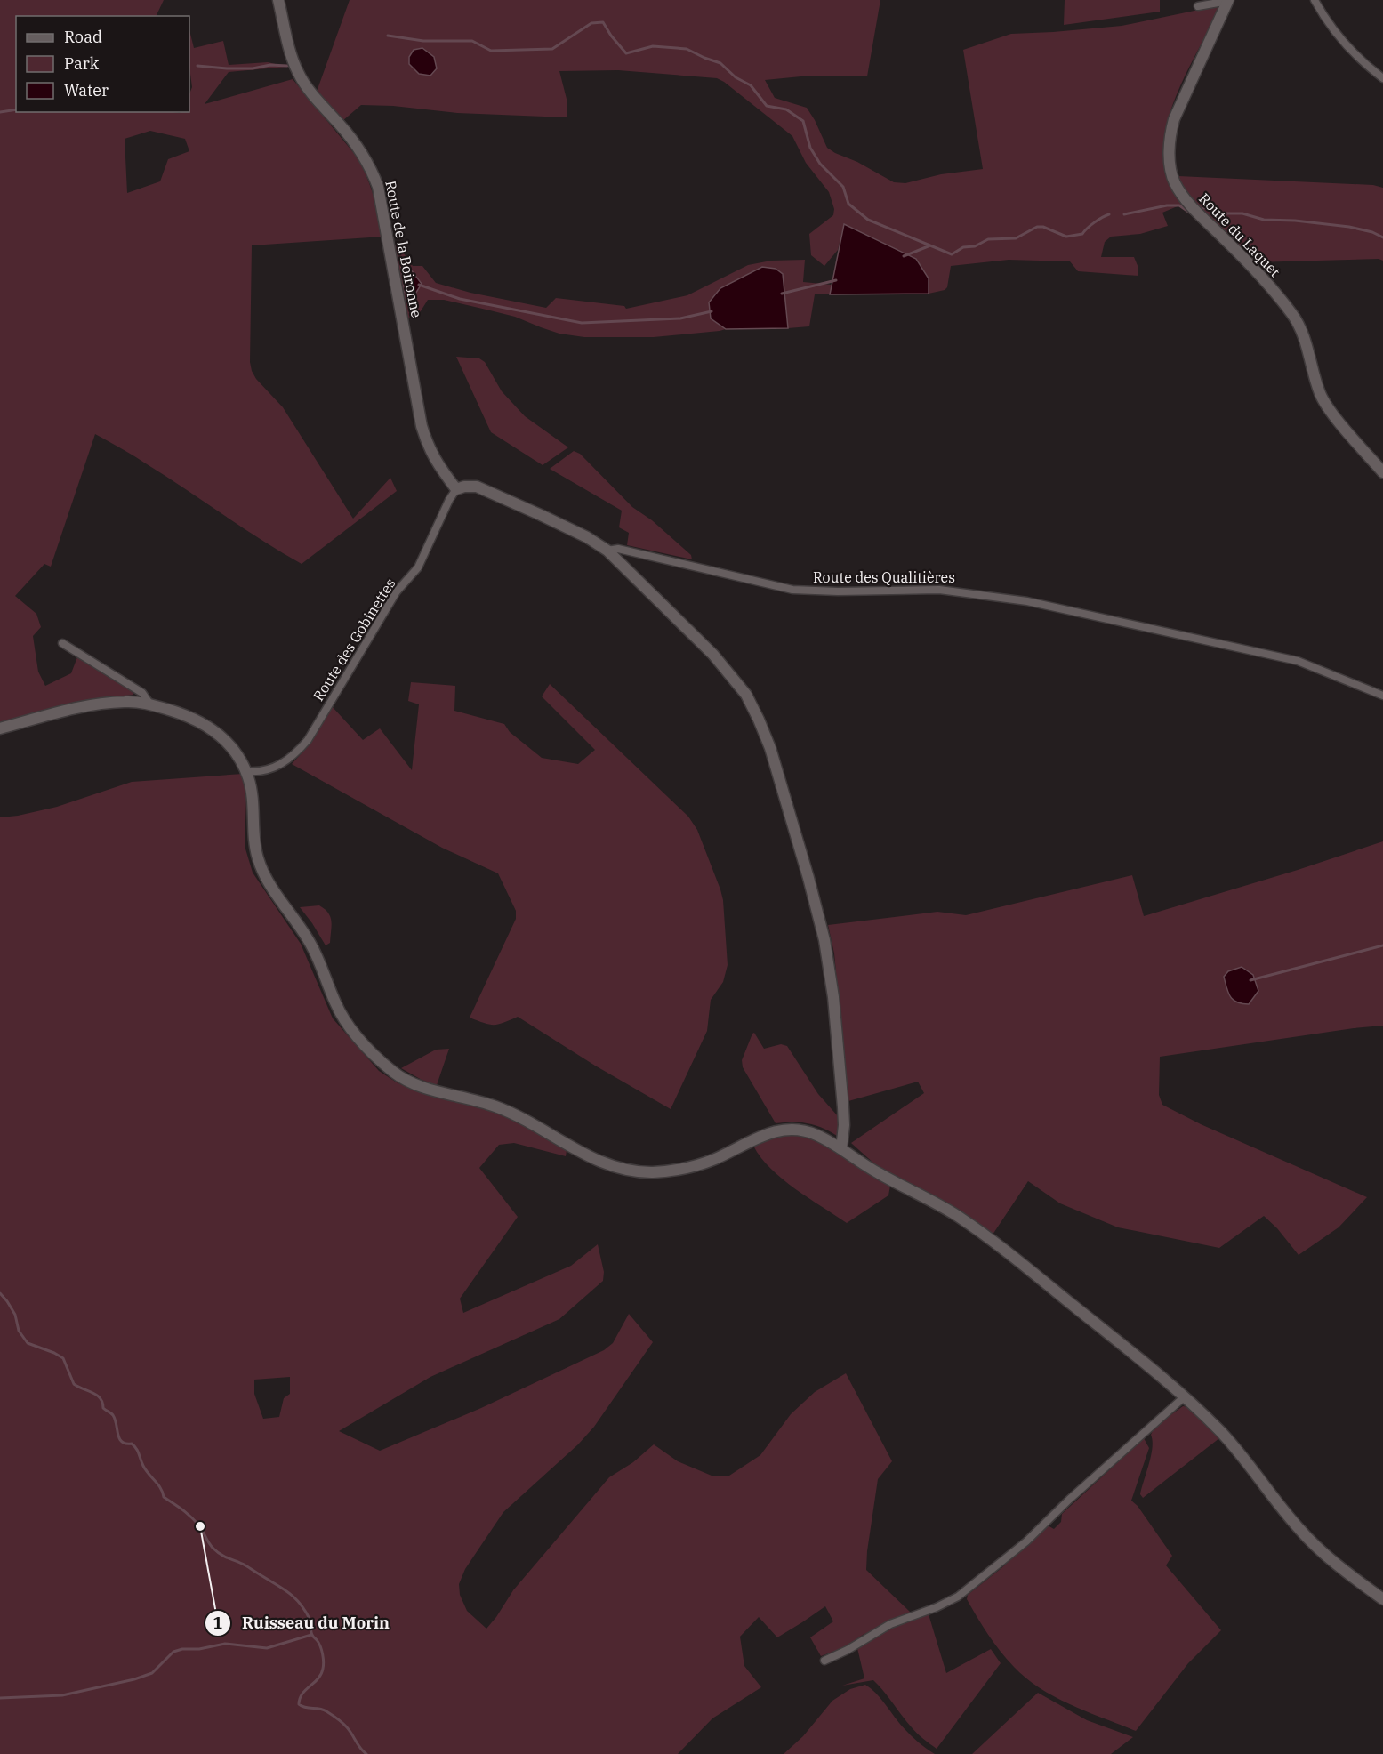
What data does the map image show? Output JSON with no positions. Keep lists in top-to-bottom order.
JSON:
{
  "streets": {
    "street": [
      "Route du Laquet",
      "Route de la Boironne",
      "Route des Qualitières",
      "Route des Gobinettes"
    ]
  },
  "crossings": [
    ["Route de la Boironne", "Route des Qualitières"],
    ["Route de la Boironne", "Route des Gobinettes"],
    ["Route des Qualitières", "Route des Gobinettes"]
  ],
  "places": ["Ruisseau du Morin"],
  "legend": ["Road", "Park", "Water"]
}
